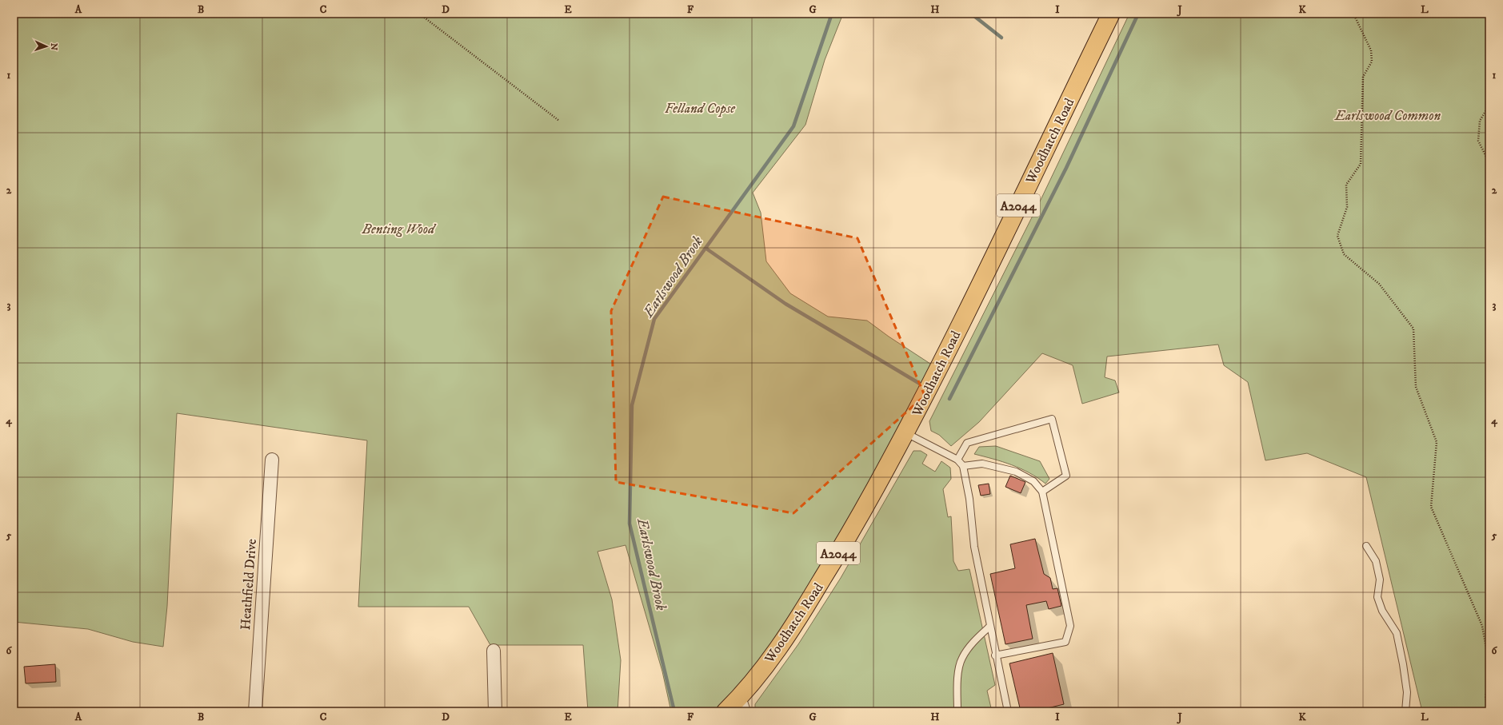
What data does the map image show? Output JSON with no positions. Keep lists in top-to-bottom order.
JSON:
{
  "streets": {
    "main road": ["Woodhatch Road", "A2044"],
    "street": ["Heathfield Drive"]
  },
  "water": ["Earlswood Brook"],
  "parks": ["Felland Copse", "Earlswood Common", "Benting Wood"],
  "north": "right",
  "grid": {
    "columns": [
      "A",
      "B",
      "C",
      "D",
      "E",
      "F",
      "G",
      "H",
      "I",
      "J",
      "K",
      "L"
    ],
    "rows": [
      "1",
      "2",
      "3",
      "4",
      "5",
      "6"
    ]
  }
}
